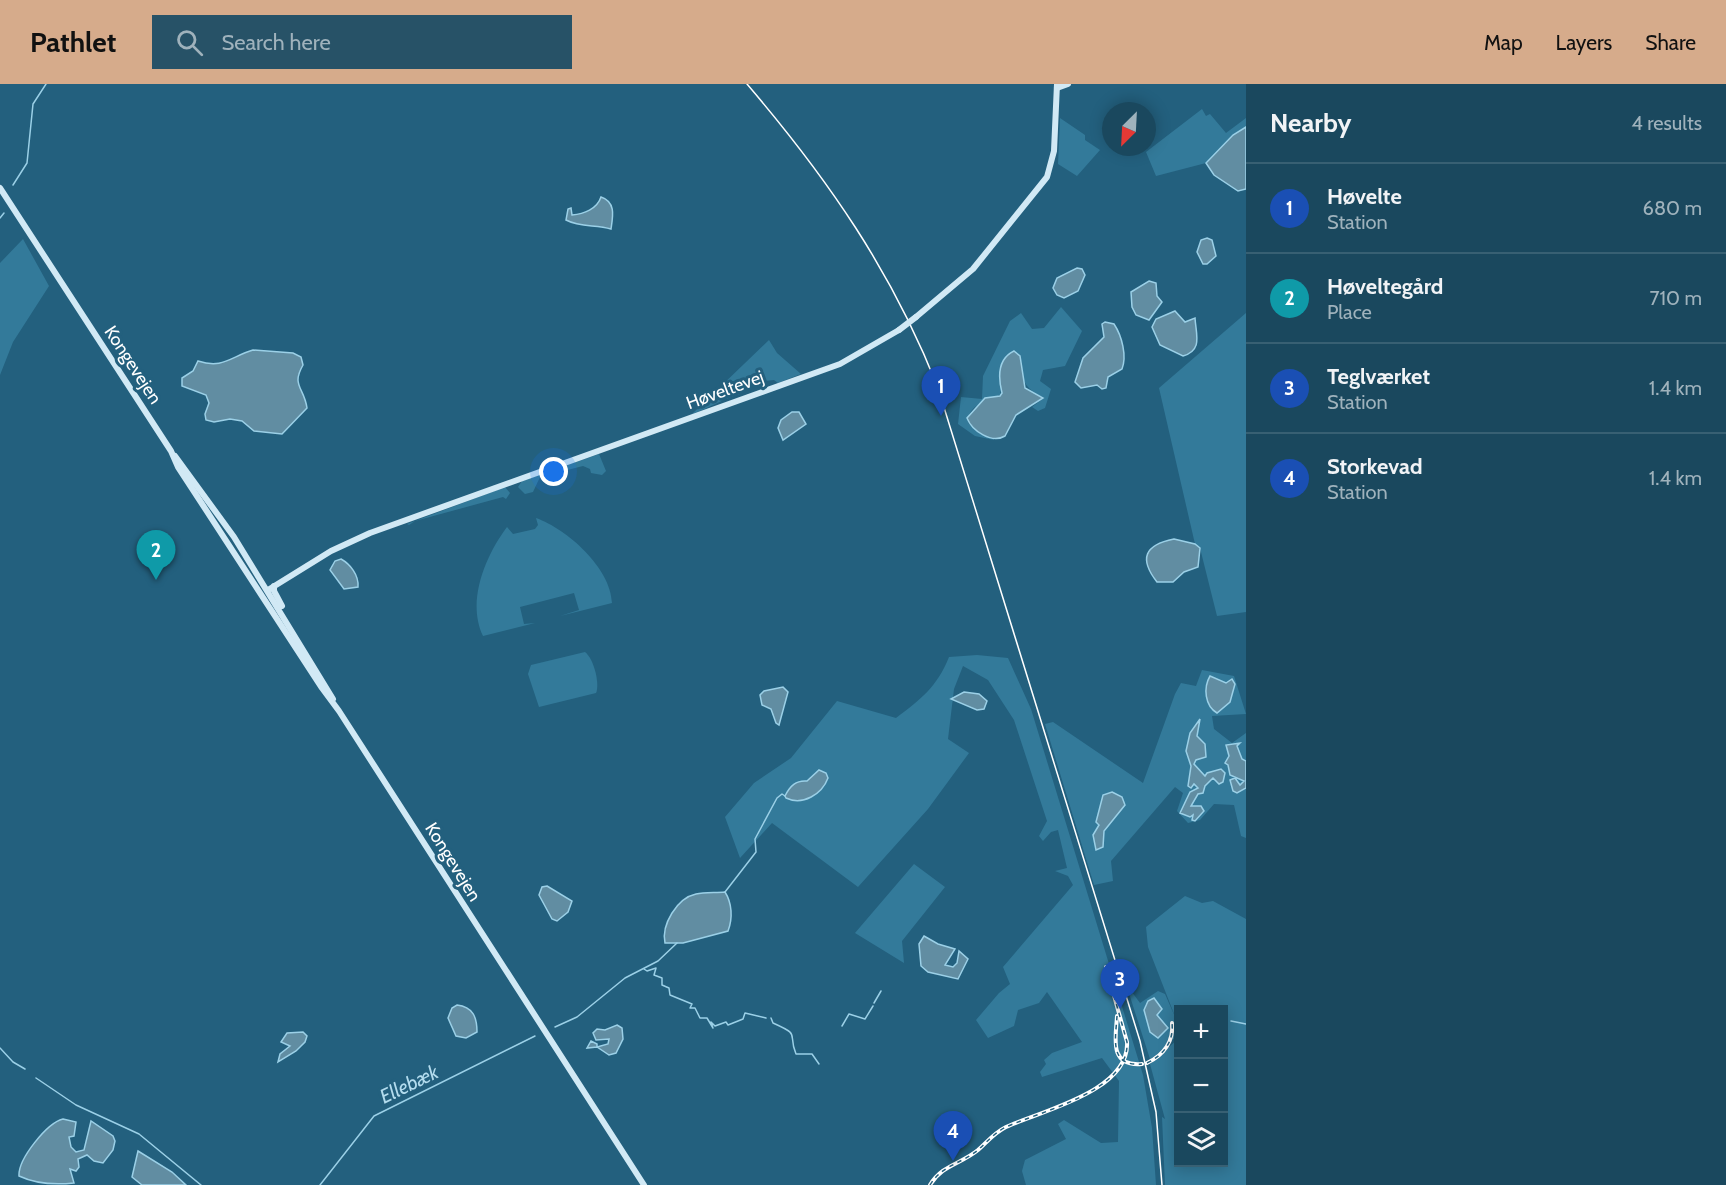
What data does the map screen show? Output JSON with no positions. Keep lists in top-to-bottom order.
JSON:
{
  "streets": {
    "main road": ["Kongevejen", "Høveltevej"]
  },
  "crossings": [
    ["Kongevejen", "Høveltevej"]
  ],
  "water": ["Ellebæk"],
  "north": "bottom left",
  "page": {
    "header": "Pathlet",
    "search": "Search here",
    "nav": ["Map", "Layers", "Share"],
    "heading": ["Nearby", "4 results"],
    "list": [
      {
        "mark": "1",
        "name": "Høvelte",
        "note": "Station",
        "value": "680 m"
      },
      {
        "mark": "2",
        "name": "Høveltegård",
        "note": "Place",
        "value": "710 m"
      },
      {
        "mark": "3",
        "name": "Teglværket",
        "note": "Station",
        "value": "1.4 km"
      },
      {
        "mark": "4",
        "name": "Storkevad",
        "note": "Station",
        "value": "1.4 km"
      }
    ],
    "pins": [
      "1",
      "2",
      "3",
      "4"
    ],
    "map_buttons": ["+", "−"]
  }
}
